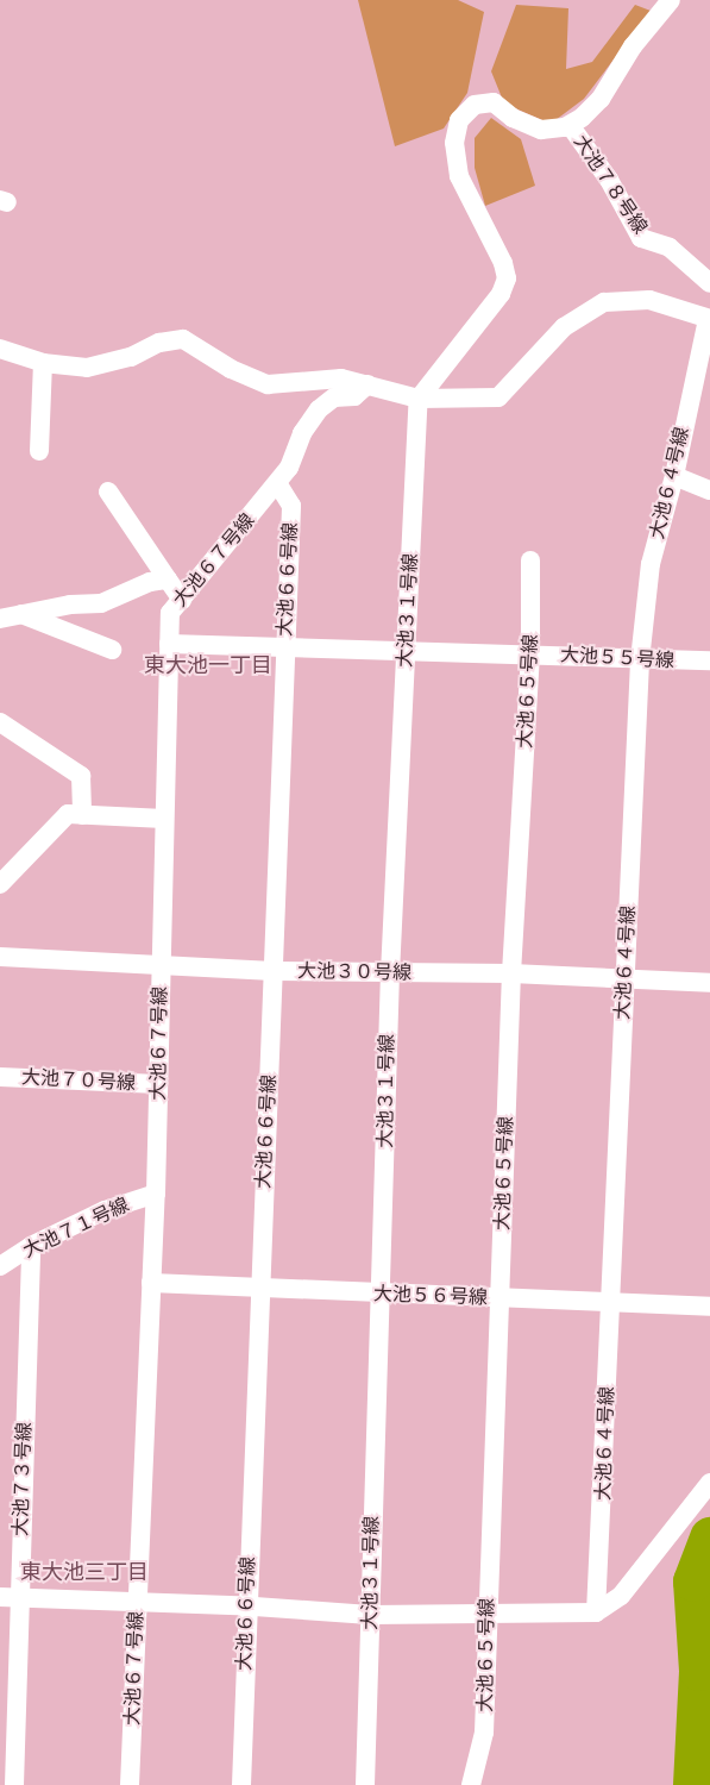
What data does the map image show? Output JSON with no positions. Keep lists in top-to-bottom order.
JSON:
{
  "streets": {
    "street": [
      "大池７８号線",
      "大池６４号線",
      "大池６７号線",
      "大池６６号線",
      "大池３１号線",
      "大池５５号線",
      "大池６５号線",
      "大池３０号線",
      "大池７０号線",
      "大池７１号線",
      "大池５６号線",
      "大池７３号線"
    ]
  },
  "crossings": [
    ["大池６４号線", "大池５５号線"],
    ["大池６４号線", "大池３０号線"],
    ["大池６４号線", "大池５６号線"],
    ["大池６７号線", "大池６６号線"],
    ["大池６７号線", "大池５５号線"],
    ["大池６７号線", "大池３０号線"],
    ["大池６７号線", "大池７０号線"],
    ["大池６７号線", "大池７１号線"],
    ["大池６７号線", "大池５６号線"],
    ["大池６６号線", "大池５５号線"],
    ["大池６６号線", "大池３０号線"],
    ["大池６６号線", "大池５６号線"],
    ["大池３１号線", "大池５５号線"],
    ["大池３１号線", "大池３０号線"],
    ["大池３１号線", "大池５６号線"],
    ["大池５５号線", "大池６５号線"],
    ["大池６５号線", "大池３０号線"],
    ["大池６５号線", "大池５６号線"],
    ["大池７１号線", "大池７３号線"]
  ],
  "districts": ["東大池一丁目", "東大池三丁目"]
}
